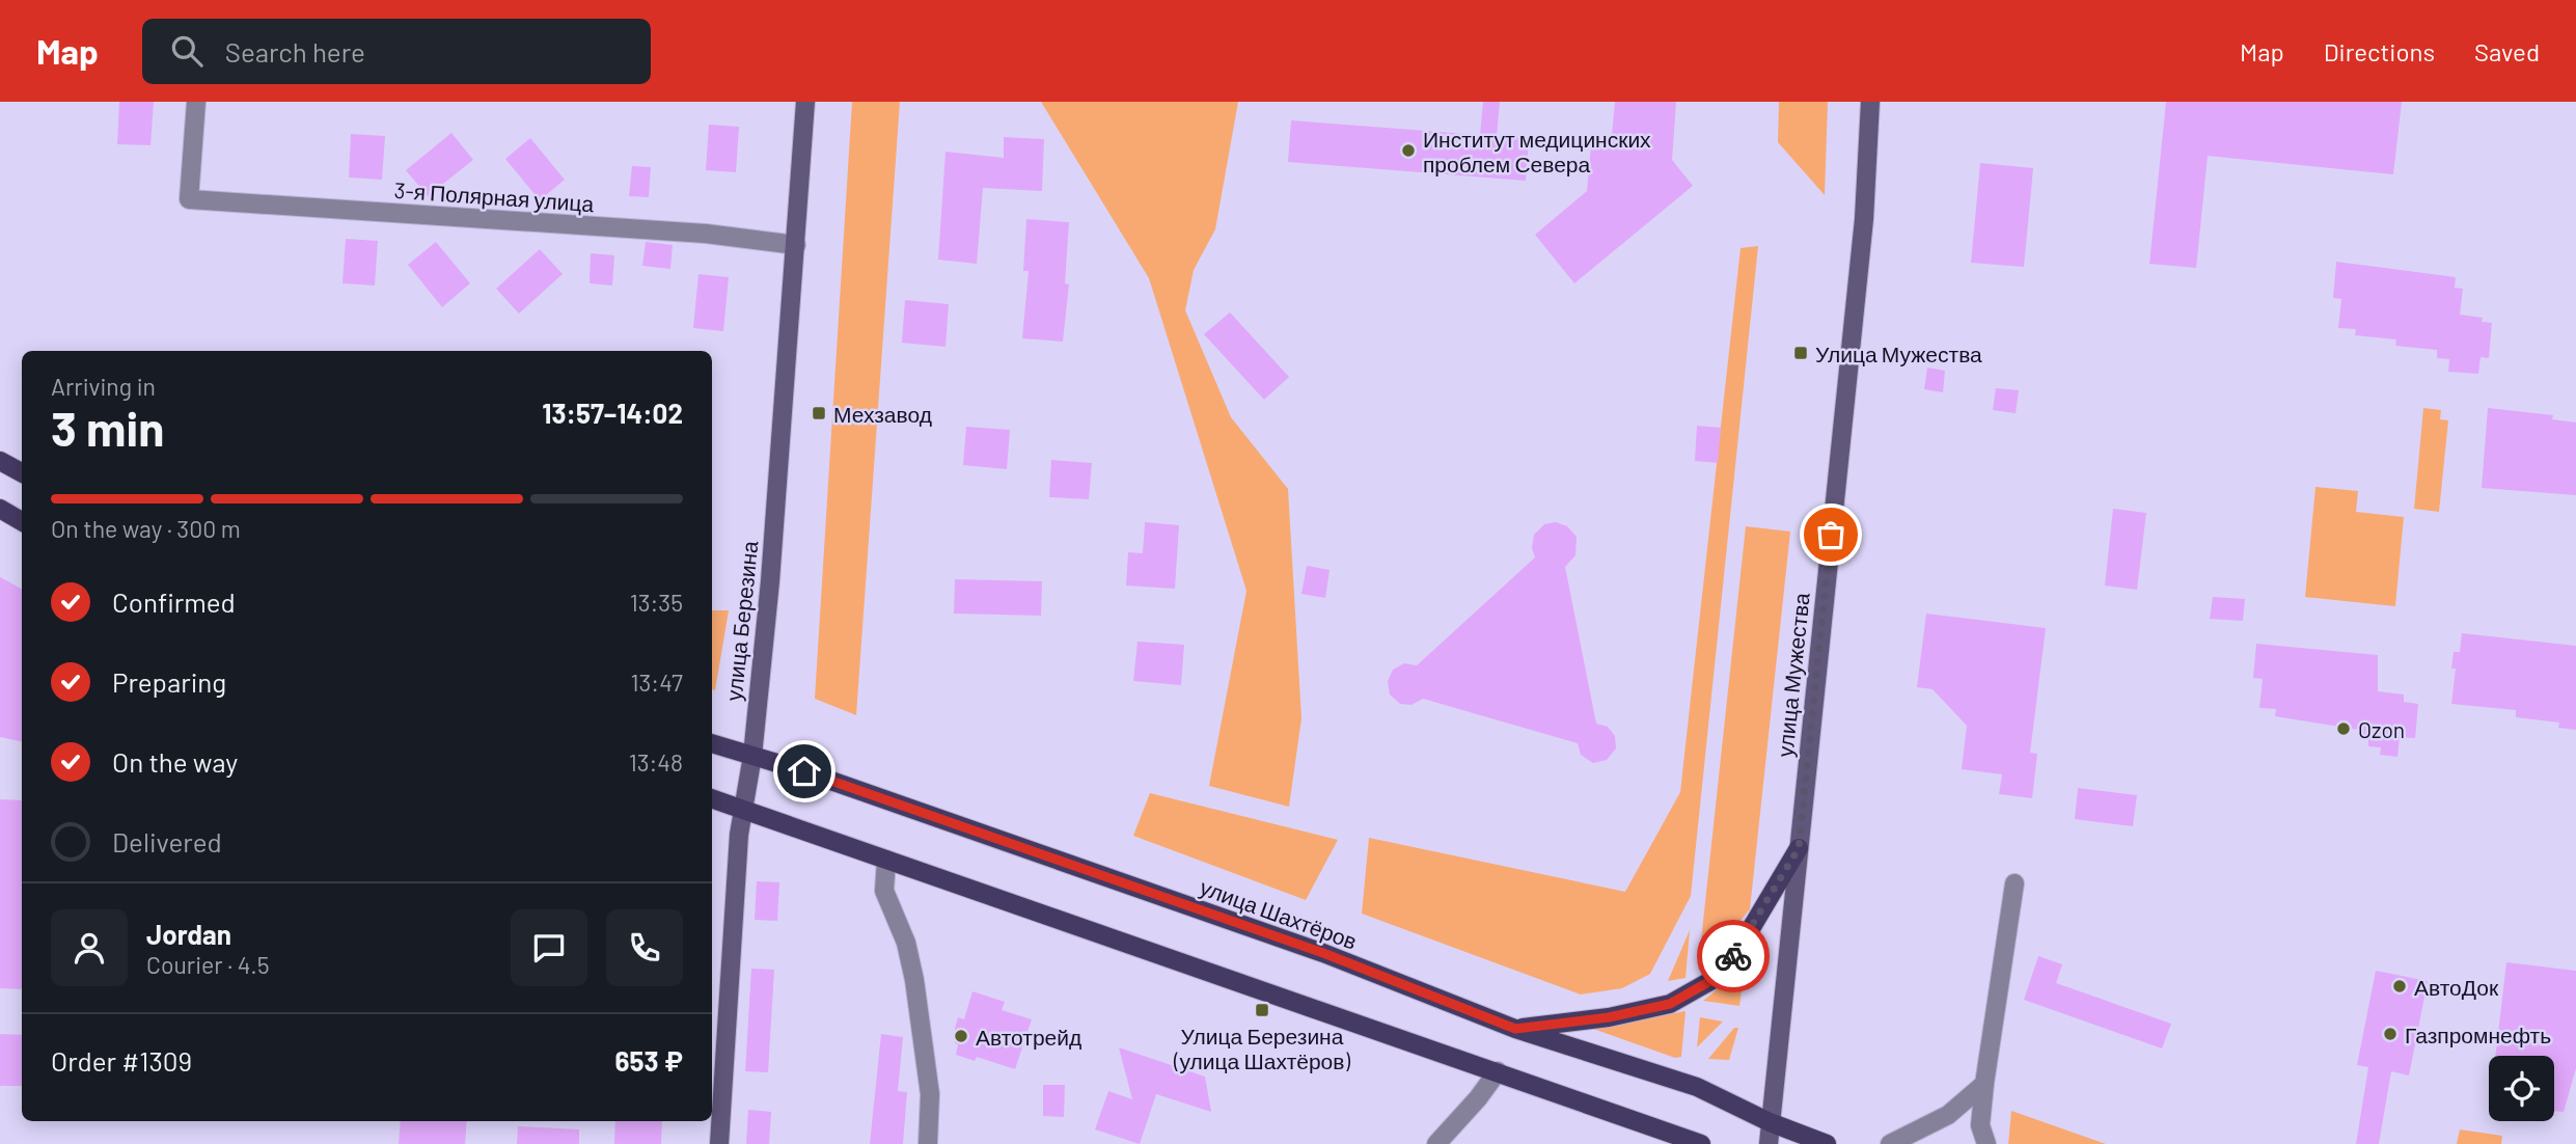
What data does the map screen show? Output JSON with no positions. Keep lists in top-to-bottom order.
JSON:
{
  "streets": {
    "main road": ["улица Шахтёров"],
    "street": ["3-я Полярная улица", "улица Березина", "улица Мужества"]
  },
  "crossings": [
    ["3-я Полярная улица", "улица Березина"],
    ["улица Березина", "улица Шахтёров"],
    ["улица Мужества", "улица Шахтёров"]
  ],
  "places": {
    "other": [
      "Институт медицинских проблем Севера",
      "Ozon",
      "АвтоДок",
      "Газпромнефть",
      "Автотрейд"
    ],
    "transit": ["Улица Мужества", "Мехзавод", "Улица Березина (улица Шахтёров)"]
  },
  "page": {
    "header": "Map",
    "search": "Search here",
    "nav": ["Map", "Directions", "Saved"],
    "heading": ["3 min", "Arriving in", "13:57–14:02"],
    "panel": [
      "Jordan",
      "Courier · 4.5",
      "Order #1309",
      "653 ₽"
    ],
    "bar": "On the way · 300 m",
    "list": [
      ["Confirmed", "13:35"],
      ["Preparing", "13:47"],
      ["On the way", "13:48"],
      "Delivered"
    ]
  }
}
